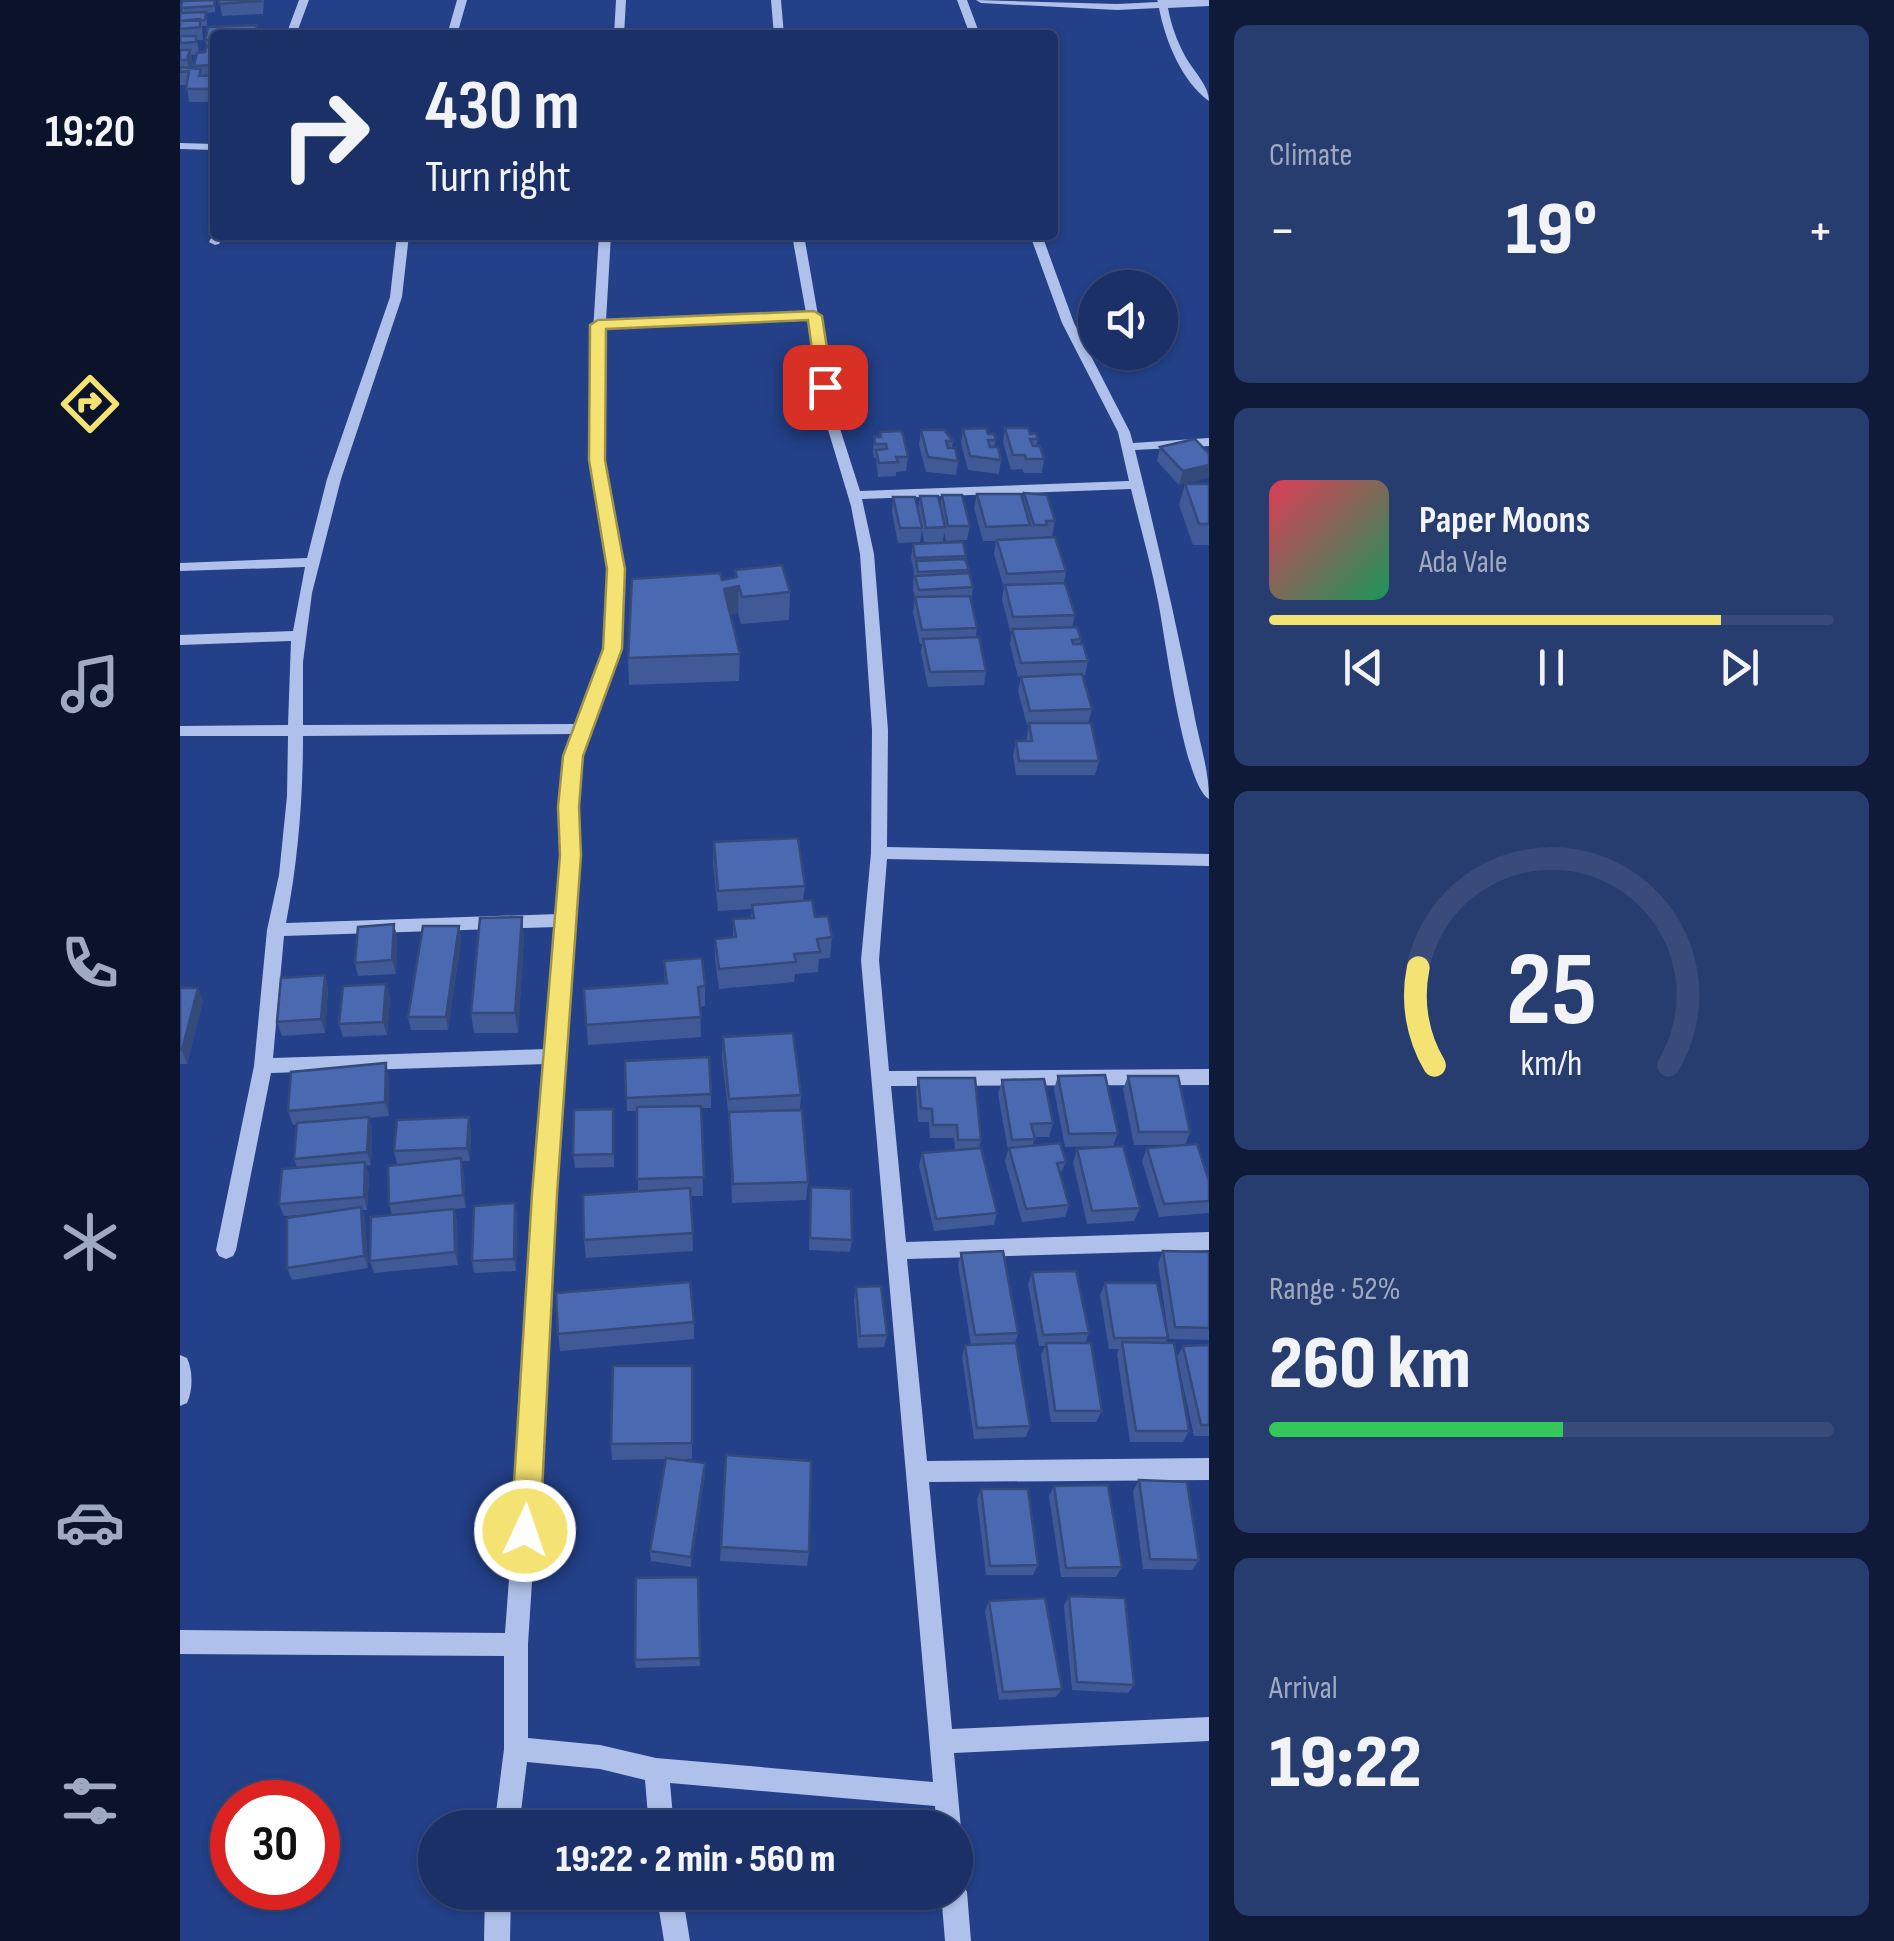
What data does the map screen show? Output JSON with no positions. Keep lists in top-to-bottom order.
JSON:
{
  "page": {
    "tabs": "19:20",
    "tile": [
      "Climate",
      ["Range · 52%", "260 km"],
      ["Arrival", "19:22"]
    ],
    "turn": ["430 m", "Turn right"],
    "heat": ["−", "19°", "+"],
    "song": ["Paper Moons", "Ada Vale"],
    "limit": "30",
    "trip": "19:22 · 2 min · 560 m",
    "gauge": ["25", "km/h"]
  }
}
